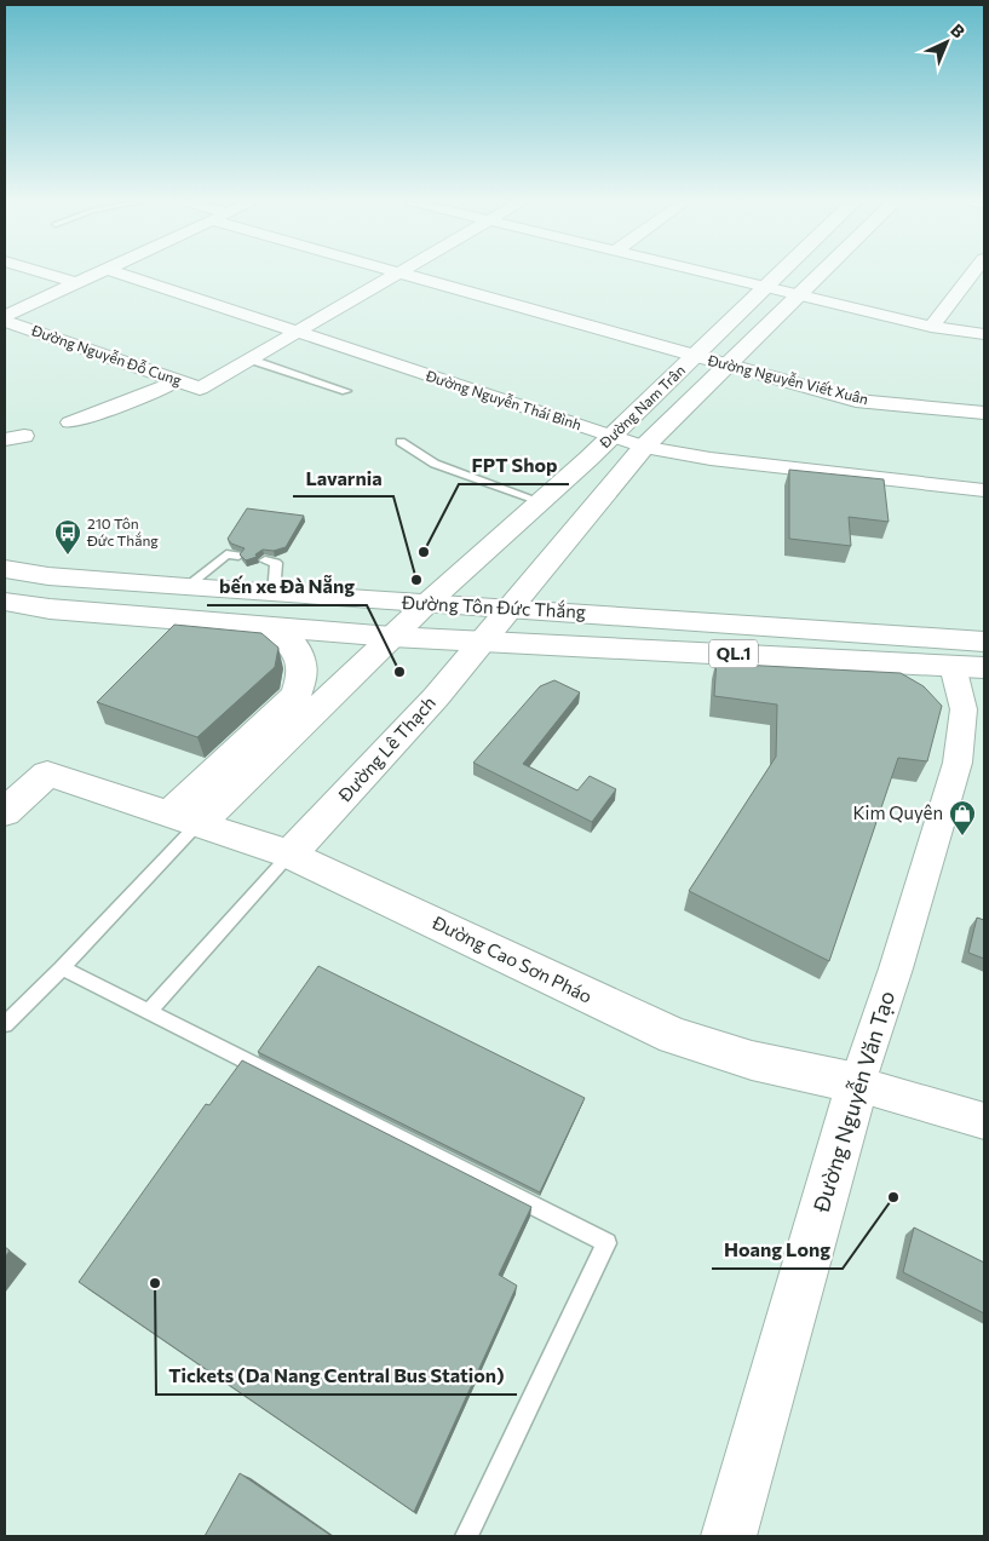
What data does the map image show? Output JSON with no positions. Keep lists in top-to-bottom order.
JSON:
{
  "streets": {
    "main road": [
      "Đường Nam Trân",
      "Đường Tôn Đức Thắng",
      "QL.1",
      "Đường Lê Thạch",
      "Đường Cao Sơn Pháo",
      "Đường Nguyễn Văn Tạo"
    ],
    "street": ["Đường Nguyễn Đỗ Cung", "Đường Nguyễn Viết Xuân", "Đường Nguyễn Thái Bình"]
  },
  "crossings": [
    ["Đường Nguyễn Đỗ Cung", "Đường Nguyễn Thái Bình"],
    ["Đường Nguyễn Viết Xuân", "Đường Nam Trân"],
    ["Đường Nguyễn Thái Bình", "Đường Nam Trân"],
    ["Đường Nam Trân", "Đường Tôn Đức Thắng"],
    ["Đường Nam Trân", "Đường Lê Thạch"],
    ["Đường Tôn Đức Thắng", "Đường Lê Thạch"],
    ["Đường Tôn Đức Thắng", "Đường Nguyễn Văn Tạo"],
    ["Đường Lê Thạch", "Đường Cao Sơn Pháo"],
    ["Đường Cao Sơn Pháo", "Đường Nguyễn Văn Tạo"]
  ],
  "places": {
    "other": [
      "FPT Shop",
      "Lavarnia",
      "bến xe Đà Nẵng",
      "Hoang Long",
      "Tickets (Da Nang Central Bus Station)"
    ],
    "bus stop": ["210 Tôn Đức Thắng"],
    "shop": ["Kim Quyên"]
  },
  "north": "top right"
}
